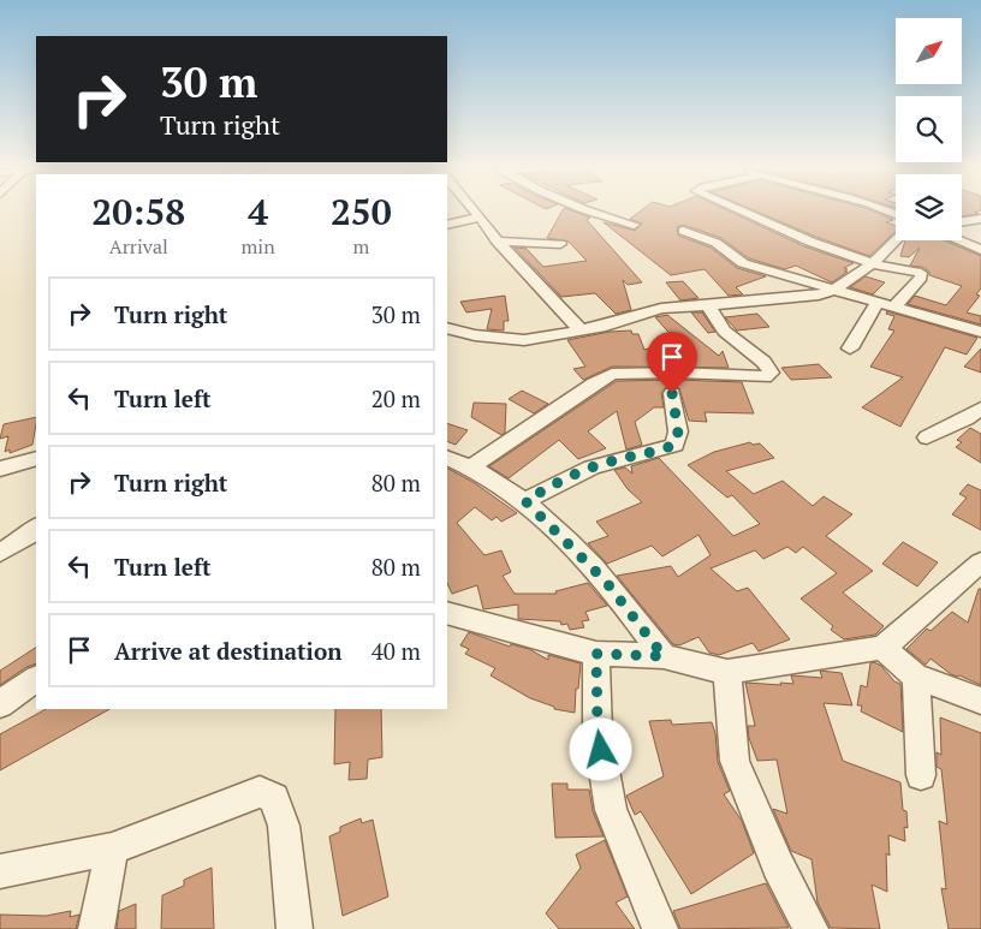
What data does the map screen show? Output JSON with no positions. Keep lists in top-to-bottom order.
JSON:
{
  "north": "top right",
  "page": {
    "turn": ["30 m", "Turn right"],
    "eta": [
      "20:58",
      "Arrival",
      "4",
      "min",
      "250",
      "m"
    ],
    "list": [
      {
        "name": "Turn right",
        "value": "30 m"
      },
      {
        "name": "Turn left",
        "value": "20 m"
      },
      {
        "name": "Turn right",
        "value": "80 m"
      },
      {
        "name": "Turn left",
        "value": "80 m"
      },
      {
        "name": "Arrive at destination",
        "value": "40 m"
      }
    ]
  }
}
